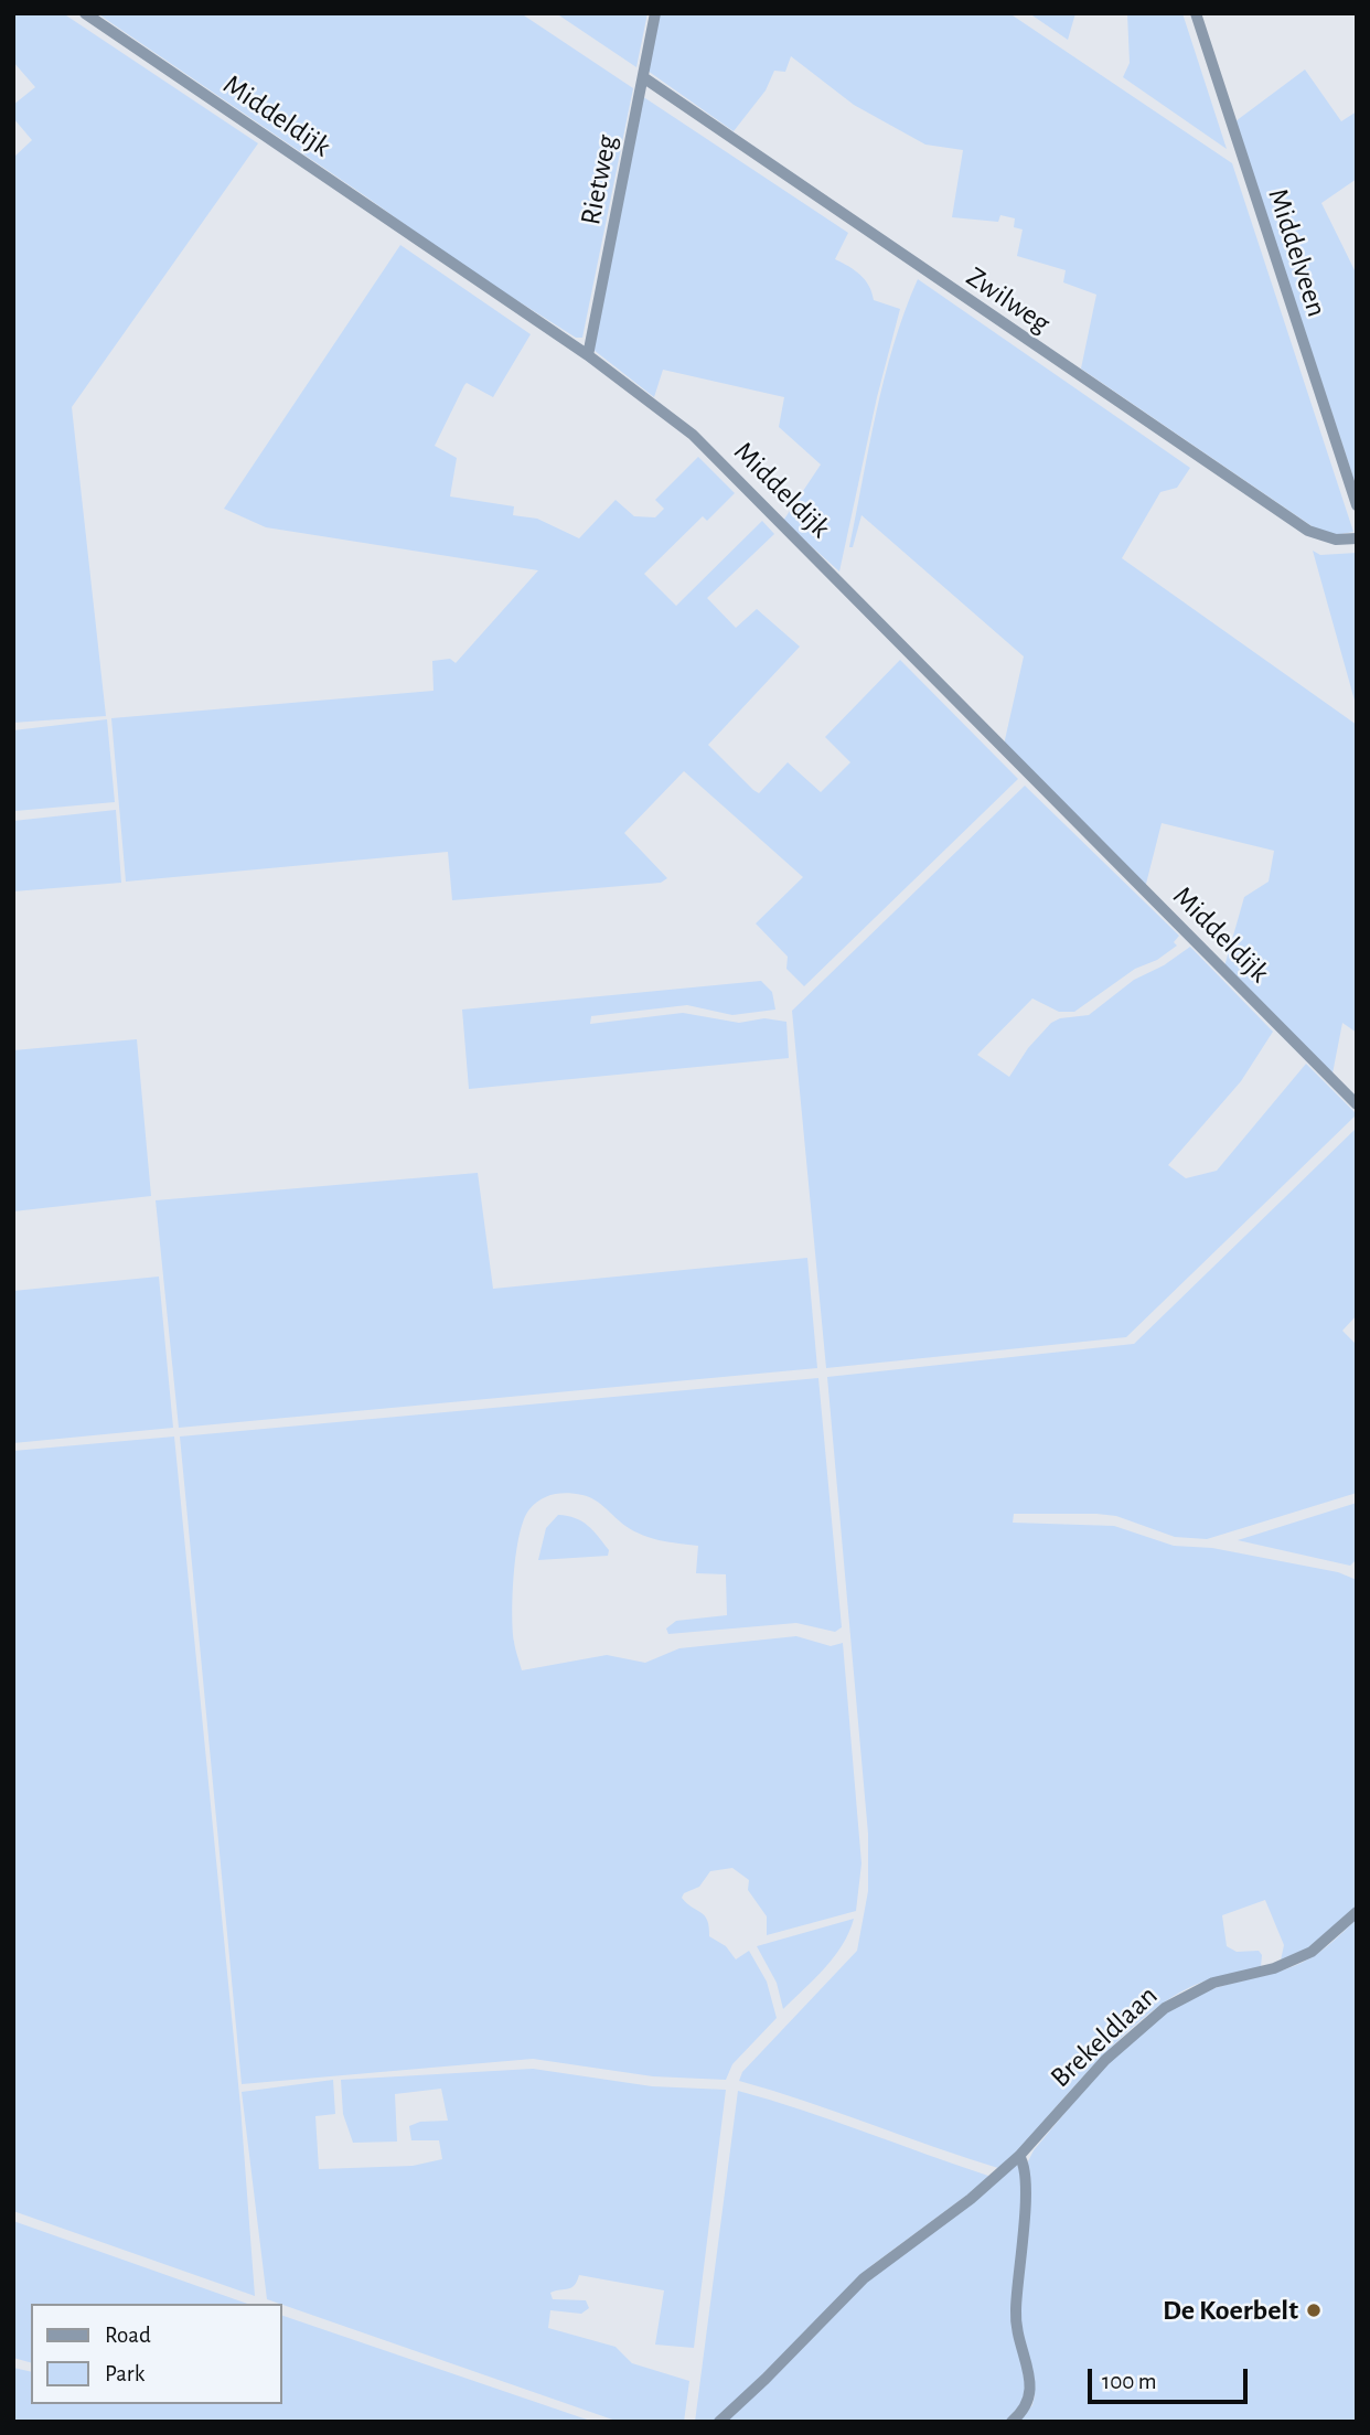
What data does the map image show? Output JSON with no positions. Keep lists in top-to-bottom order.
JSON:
{
  "streets": {
    "street": [
      "Middeldijk",
      "Rietweg",
      "Middelveen",
      "Zwilweg",
      "Brekeldlaan"
    ]
  },
  "crossings": [
    ["Middeldijk", "Rietweg"],
    ["Rietweg", "Zwilweg"]
  ],
  "places": ["De Koerbelt"],
  "legend": ["Road", "Park"],
  "scale_bar": "100 m"
}
